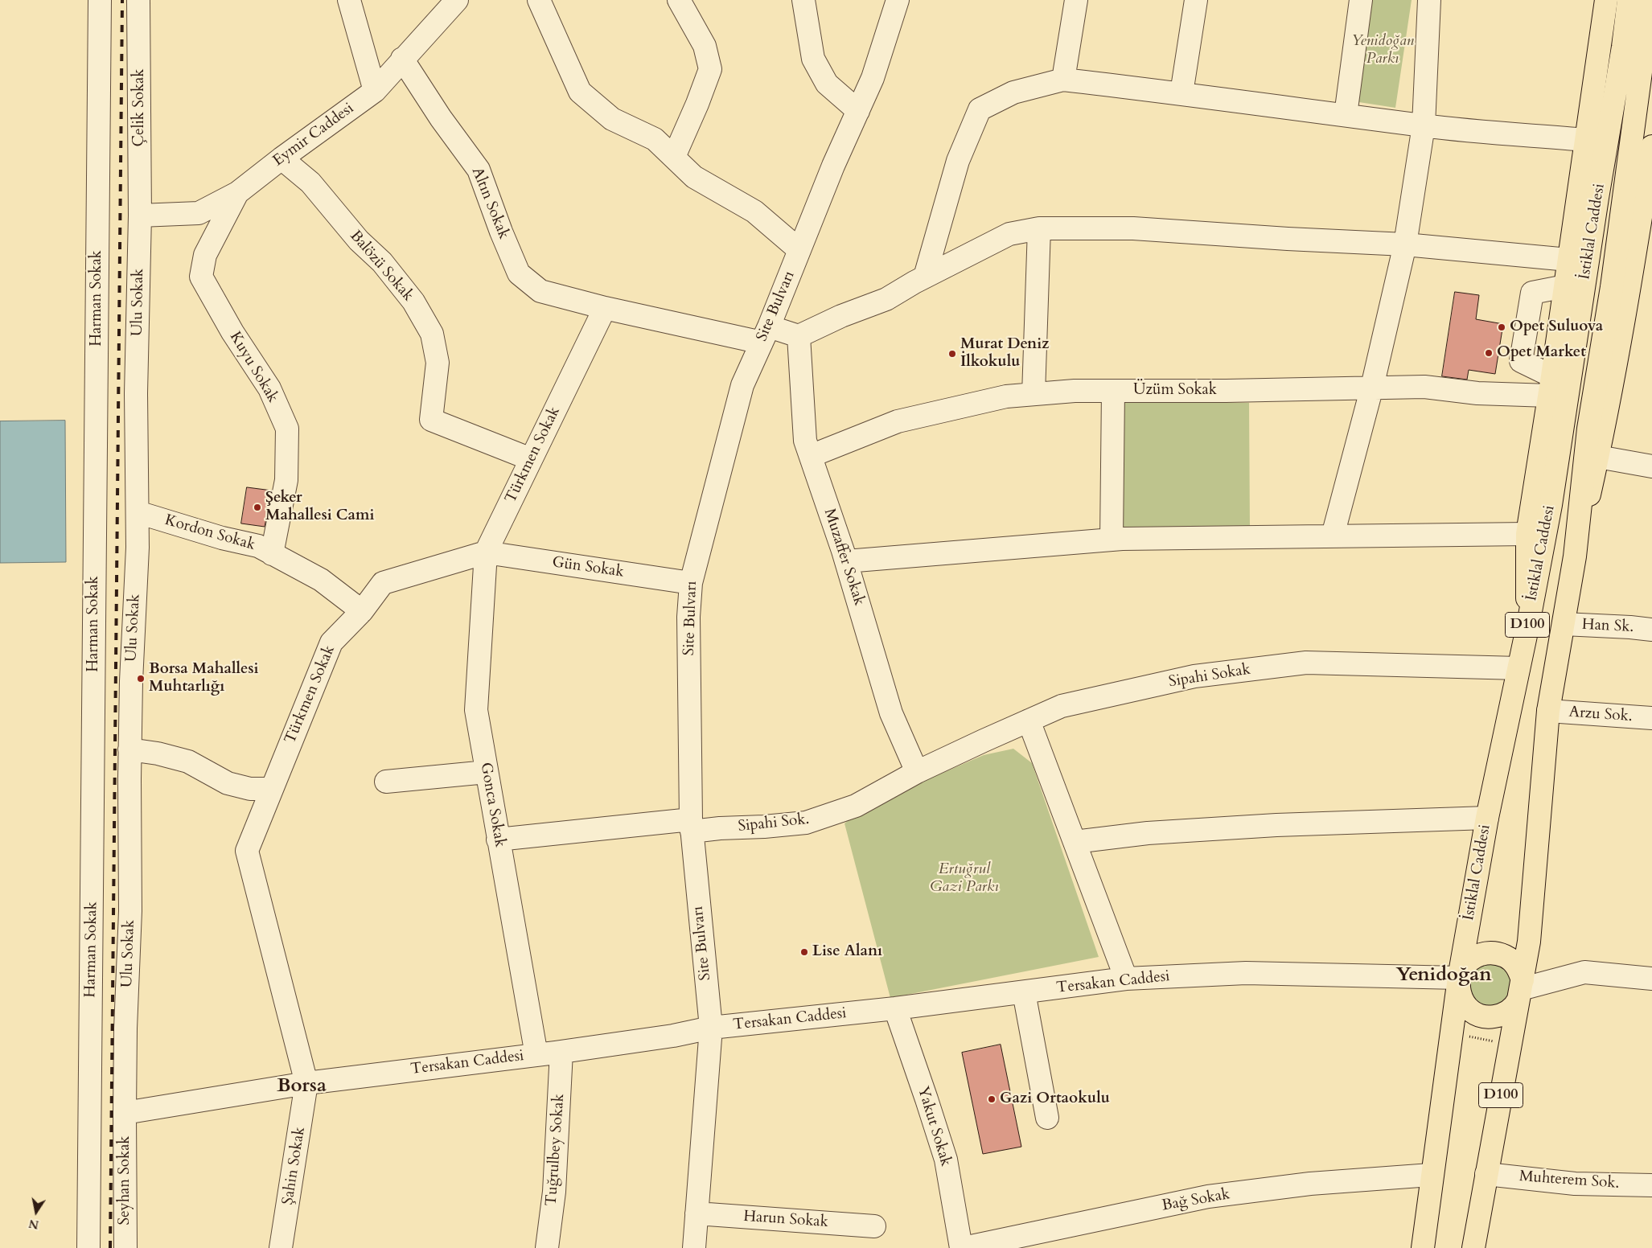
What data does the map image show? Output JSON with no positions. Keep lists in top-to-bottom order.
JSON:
{
  "streets": {
    "main road": ["İstiklal Caddesi", "D100"],
    "street": [
      "Çelik Sokak",
      "Eymir Caddesi",
      "Altın Sokak",
      "Balözü Sokak",
      "Harman Sokak",
      "Ulu Sokak",
      "Site Bulvarı",
      "Kuyu Sokak",
      "Üzüm Sokak",
      "Türkmen Sokak",
      "Kordon Sokak",
      "Muzaffer Sokak",
      "Gün Sokak",
      "Han Sk.",
      "Sipahi Sokak",
      "Arzu Sok.",
      "Gonca Sokak",
      "Sipahi Sok.",
      "Tersakan Caddesi",
      "Yakut Sokak",
      "Tuğrulbey Sokak",
      "Şahin Sokak",
      "Seyhan Sokak",
      "Muhterem Sok.",
      "Bağ Sokak",
      "Harun Sokak"
    ]
  },
  "crossings": [
    ["Çelik Sokak", "Eymir Caddesi"],
    ["Çelik Sokak", "Ulu Sokak"],
    ["Eymir Caddesi", "Altın Sokak"],
    ["Eymir Caddesi", "Balözü Sokak"],
    ["Eymir Caddesi", "Ulu Sokak"],
    ["Eymir Caddesi", "Kuyu Sokak"],
    ["Altın Sokak", "Türkmen Sokak"],
    ["İstiklal Caddesi", "Han Sk."],
    ["İstiklal Caddesi", "Sipahi Sokak"],
    ["İstiklal Caddesi", "Arzu Sok."],
    ["İstiklal Caddesi", "Tersakan Caddesi"],
    ["İstiklal Caddesi", "Muhterem Sok."],
    ["İstiklal Caddesi", "Bağ Sokak"],
    ["Balözü Sokak", "Türkmen Sokak"],
    ["Ulu Sokak", "Kordon Sokak"],
    ["Ulu Sokak", "Tersakan Caddesi"],
    ["Ulu Sokak", "Seyhan Sokak"],
    ["Site Bulvarı", "Gün Sokak"],
    ["Site Bulvarı", "Sipahi Sok."],
    ["Site Bulvarı", "Tersakan Caddesi"],
    ["Site Bulvarı", "Harun Sokak"],
    ["Kuyu Sokak", "Kordon Sokak"],
    ["Üzüm Sokak", "Muzaffer Sokak"],
    ["Türkmen Sokak", "Kordon Sokak"],
    ["Türkmen Sokak", "Gün Sokak"],
    ["Türkmen Sokak", "Gonca Sokak"],
    ["Türkmen Sokak", "Tersakan Caddesi"],
    ["Türkmen Sokak", "Şahin Sokak"],
    ["Muzaffer Sokak", "Sipahi Sokak"],
    ["Muzaffer Sokak", "Sipahi Sok."],
    ["Gün Sokak", "Gonca Sokak"],
    ["Sipahi Sokak", "Sipahi Sok."],
    ["Gonca Sokak", "Sipahi Sok."],
    ["Gonca Sokak", "Tersakan Caddesi"],
    ["Tersakan Caddesi", "Yakut Sokak"],
    ["Tersakan Caddesi", "Tuğrulbey Sokak"],
    ["Tersakan Caddesi", "Şahin Sokak"],
    ["Tersakan Caddesi", "Seyhan Sokak"],
    ["Yakut Sokak", "Bağ Sokak"]
  ],
  "districts": ["Yenidoğan", "Borsa"],
  "parks": ["Yenidoğan Parkı", "Ertuğrul Gazi Parkı"],
  "places": [
    "Opet Suluova",
    "Opet Market",
    "Murat Deniz İlkokulu",
    "Şeker Mahallesi Cami",
    "Borsa Mahallesi Muhtarlığı",
    "Lise Alanı",
    "Gazi Ortaokulu"
  ],
  "north": "bottom"
}
